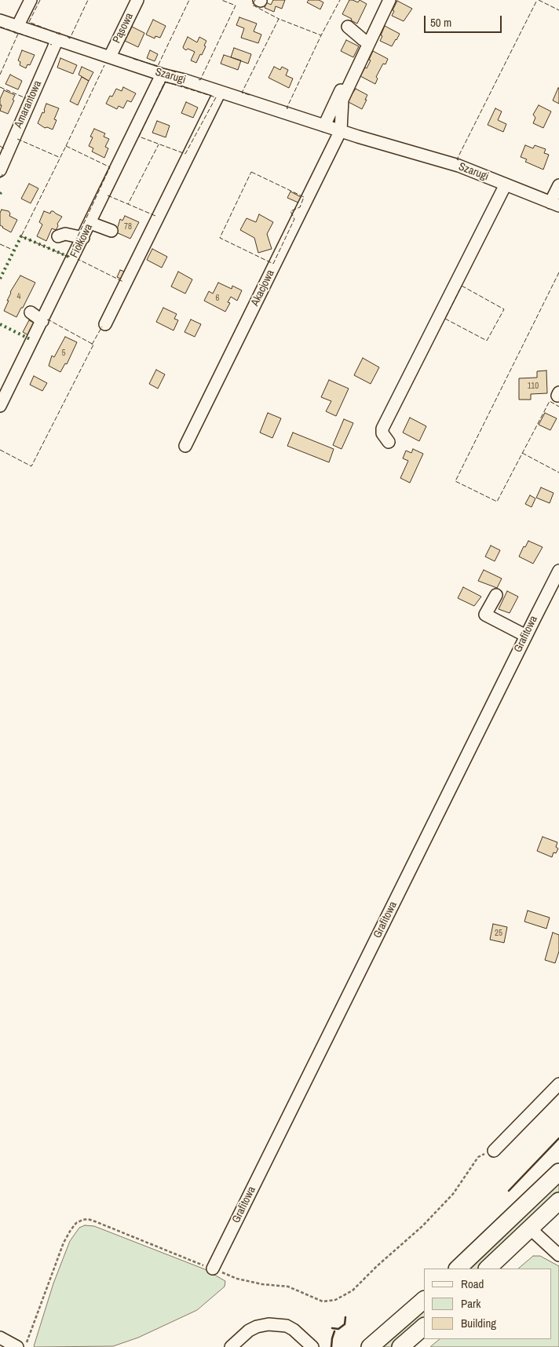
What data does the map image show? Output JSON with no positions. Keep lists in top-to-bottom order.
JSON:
{
  "streets": {
    "street": [
      "Pąsowa",
      "Szarugi",
      "Amarantowa",
      "Fiołkowa",
      "Akacjowa",
      "Grafitowa"
    ]
  },
  "crossings": [
    ["Pąsowa", "Szarugi"],
    ["Szarugi", "Amarantowa"],
    ["Szarugi", "Fiołkowa"],
    ["Szarugi", "Akacjowa"]
  ],
  "house_numbers": [
    "78",
    "4",
    "6",
    "5",
    "110",
    "25"
  ],
  "legend": ["Road", "Park", "Building"],
  "scale_bar": "50 m"
}
